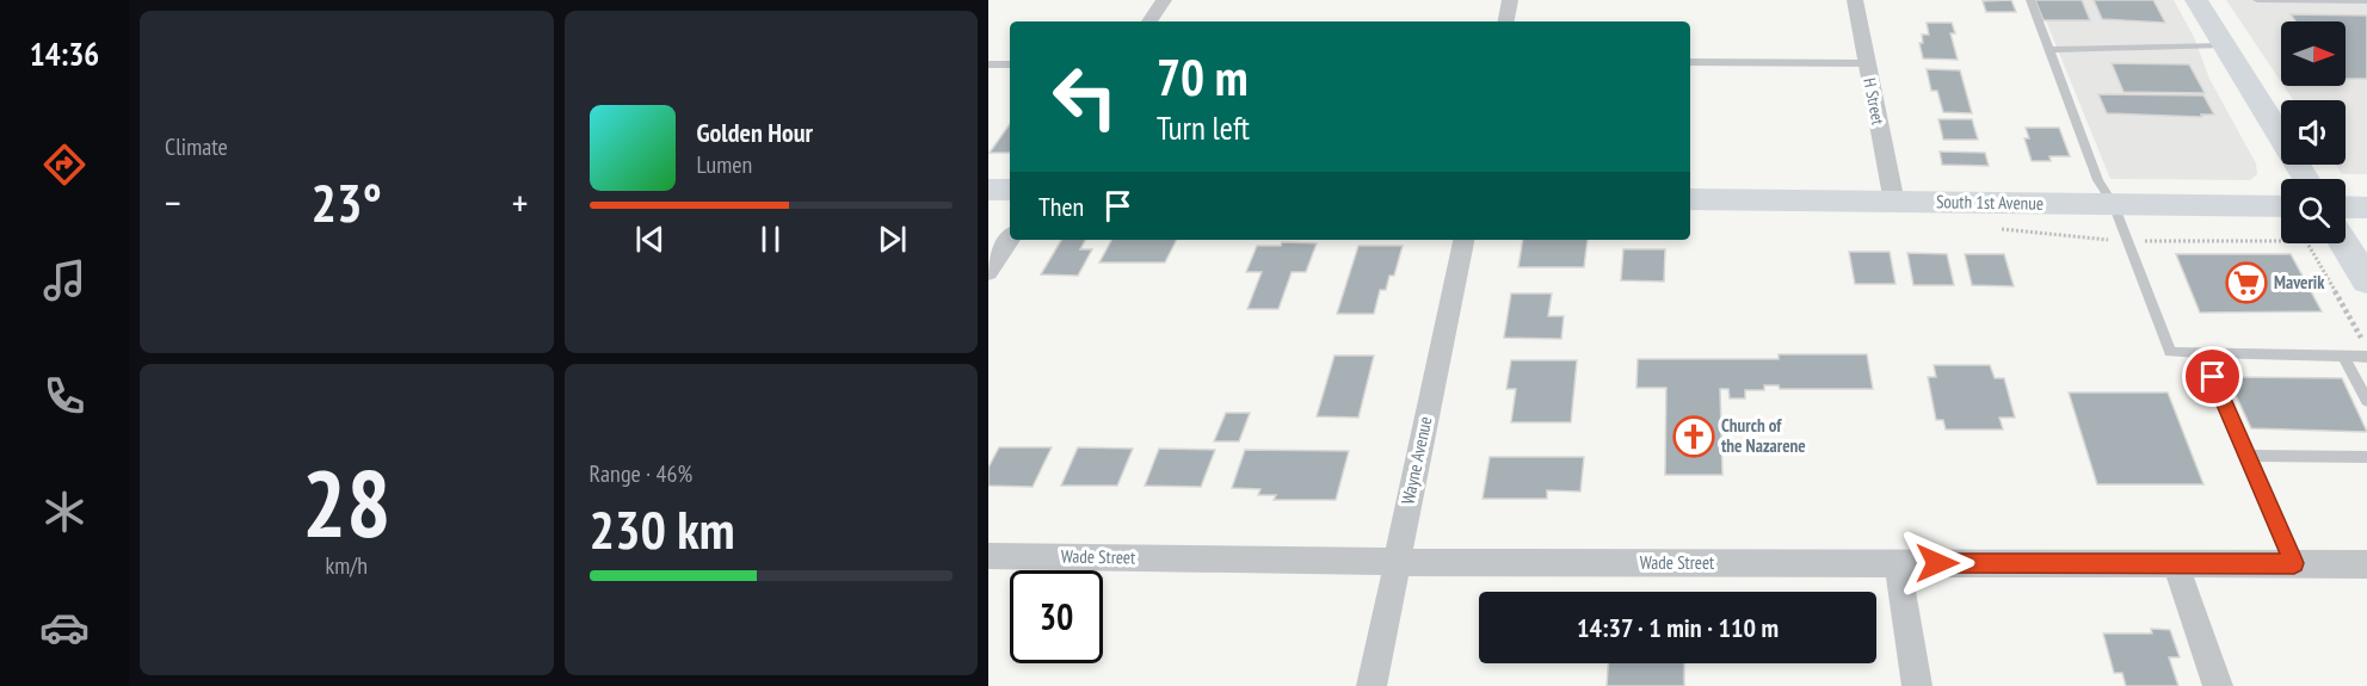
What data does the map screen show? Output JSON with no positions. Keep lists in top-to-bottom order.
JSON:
{
  "streets": {
    "main road": ["South 1st Avenue"],
    "street": ["H Street", "Wayne Avenue", "Wade Street"]
  },
  "crossings": [
    ["H Street", "South 1st Avenue"],
    ["Wayne Avenue", "Wade Street"]
  ],
  "places": {
    "supermarket": ["Maverik"],
    "church": ["Church of the Nazarene"]
  },
  "north": "right",
  "page": {
    "tabs": "14:36",
    "tile": [
      "Climate",
      ["28", "km/h"],
      ["Range · 46%", "230 km"]
    ],
    "turn": ["70 m", "Turn left"],
    "song": ["Golden Hour", "Lumen"],
    "then": "Then",
    "heat": ["−", "23°", "+"],
    "limit": "30",
    "trip": "14:37 · 1 min · 110 m"
  }
}
